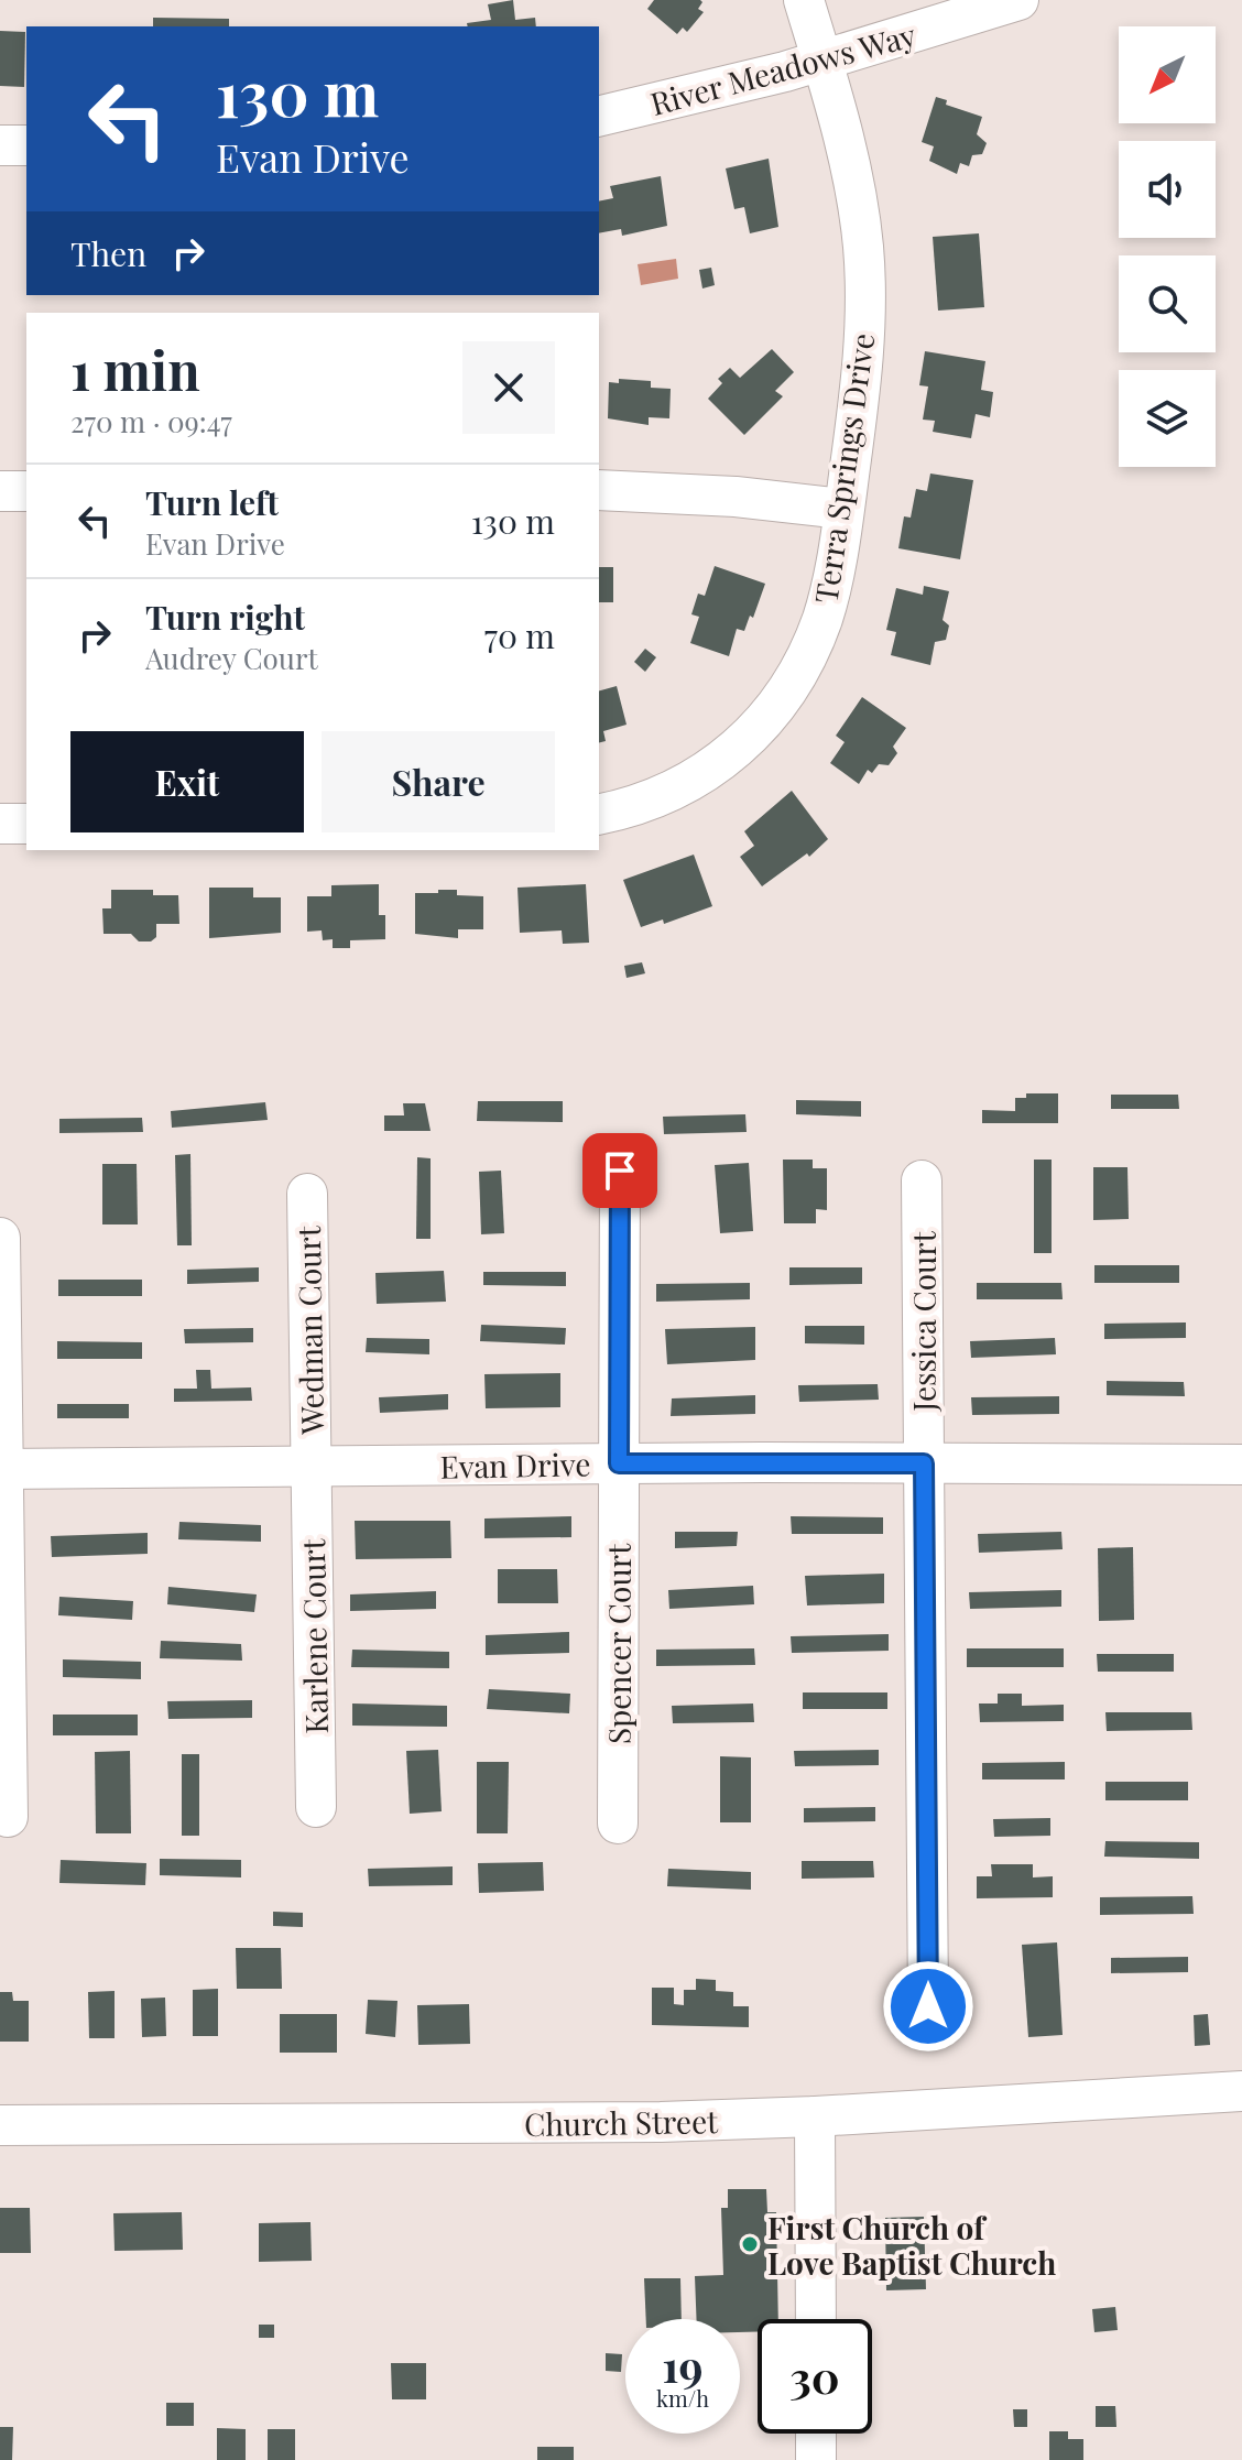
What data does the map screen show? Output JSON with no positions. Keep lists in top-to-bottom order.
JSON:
{
  "streets": {
    "street": [
      "River Meadows Way",
      "Terra Springs Drive",
      "Jessica Court",
      "Wedman Court",
      "Evan Drive",
      "Karlene Court",
      "Spencer Court",
      "Church Street"
    ]
  },
  "crossings": [
    ["River Meadows Way", "Terra Springs Drive"],
    ["Jessica Court", "Evan Drive"],
    ["Wedman Court", "Evan Drive"],
    ["Wedman Court", "Karlene Court"],
    ["Evan Drive", "Karlene Court"],
    ["Evan Drive", "Spencer Court"]
  ],
  "places": ["First Church of Love Baptist Church"],
  "north": "bottom left",
  "page": {
    "turn": ["130 m", "Evan Drive"],
    "then": "Then",
    "heading": ["1 min", "270 m · 09:47"],
    "list": [
      {
        "name": "Turn left",
        "note": "Evan Drive",
        "value": "130 m"
      },
      {
        "name": "Turn right",
        "note": "Audrey Court",
        "value": "70 m"
      }
    ],
    "buttons": ["Exit", "Share"],
    "speed": "19 km/h",
    "limit": "30"
  }
}
